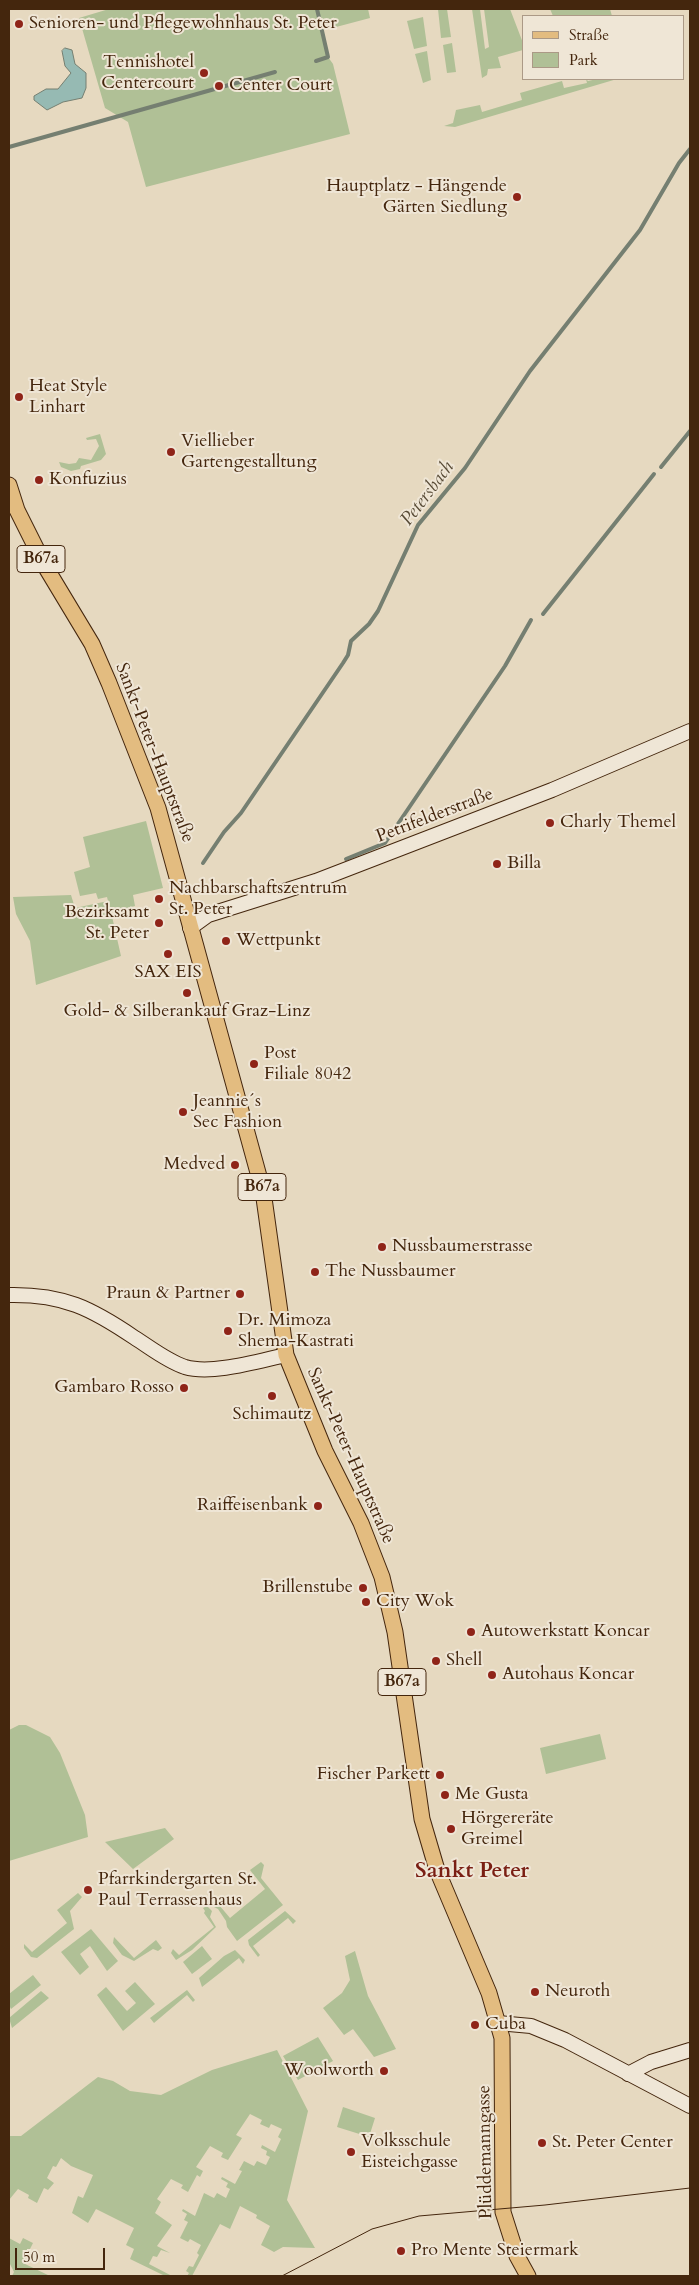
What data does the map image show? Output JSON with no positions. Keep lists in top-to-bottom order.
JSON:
{
  "streets": {
    "main road": [
      "B67a",
      "Sankt-Peter-Hauptstraße",
      "Petrifelderstraße",
      "Plüddemanngasse"
    ]
  },
  "crossings": [
    ["Sankt-Peter-Hauptstraße", "Petrifelderstraße"],
    ["Sankt-Peter-Hauptstraße", "Plüddemanngasse"]
  ],
  "districts": ["Sankt Peter"],
  "water": ["Petersbach"],
  "places": [
    "Senioren- und Pflegewohnhaus St. Peter",
    "Tennishotel Centercourt",
    "Center Court",
    "Hauptplatz - Hängende Gärten Siedlung",
    "Heat Style Linhart",
    "Viellieber Gartengestalltung",
    "Konfuzius",
    "Charly Themel",
    "Billa",
    "Nachbarschaftszentrum St. Peter",
    "Bezirksamt St. Peter",
    "Wettpunkt",
    "SAX EIS",
    "Gold- & Silberankauf Graz-Linz",
    "Post Filiale 8042",
    "Jeannie´s Sec Fashion",
    "Medved",
    "Nussbaumerstrasse",
    "The Nussbaumer",
    "Praun & Partner",
    "Dr. Mimoza Shema-Kastrati",
    "Gambaro Rosso",
    "Schimautz",
    "Raiffeisenbank",
    "Brillenstube",
    "City Wok",
    "Autowerkstatt Koncar",
    "Shell",
    "Autohaus Koncar",
    "Fischer Parkett",
    "Me Gusta",
    "Hörgereräte Greimel",
    "Pfarrkindergarten St. Paul Terrassenhaus",
    "Neuroth",
    "Cuba",
    "Woolworth",
    "St. Peter Center",
    "Volksschule Eisteichgasse",
    "Pro Mente Steiermark"
  ],
  "legend": ["Straße", "Park"],
  "scale_bar": "50 m"
}
